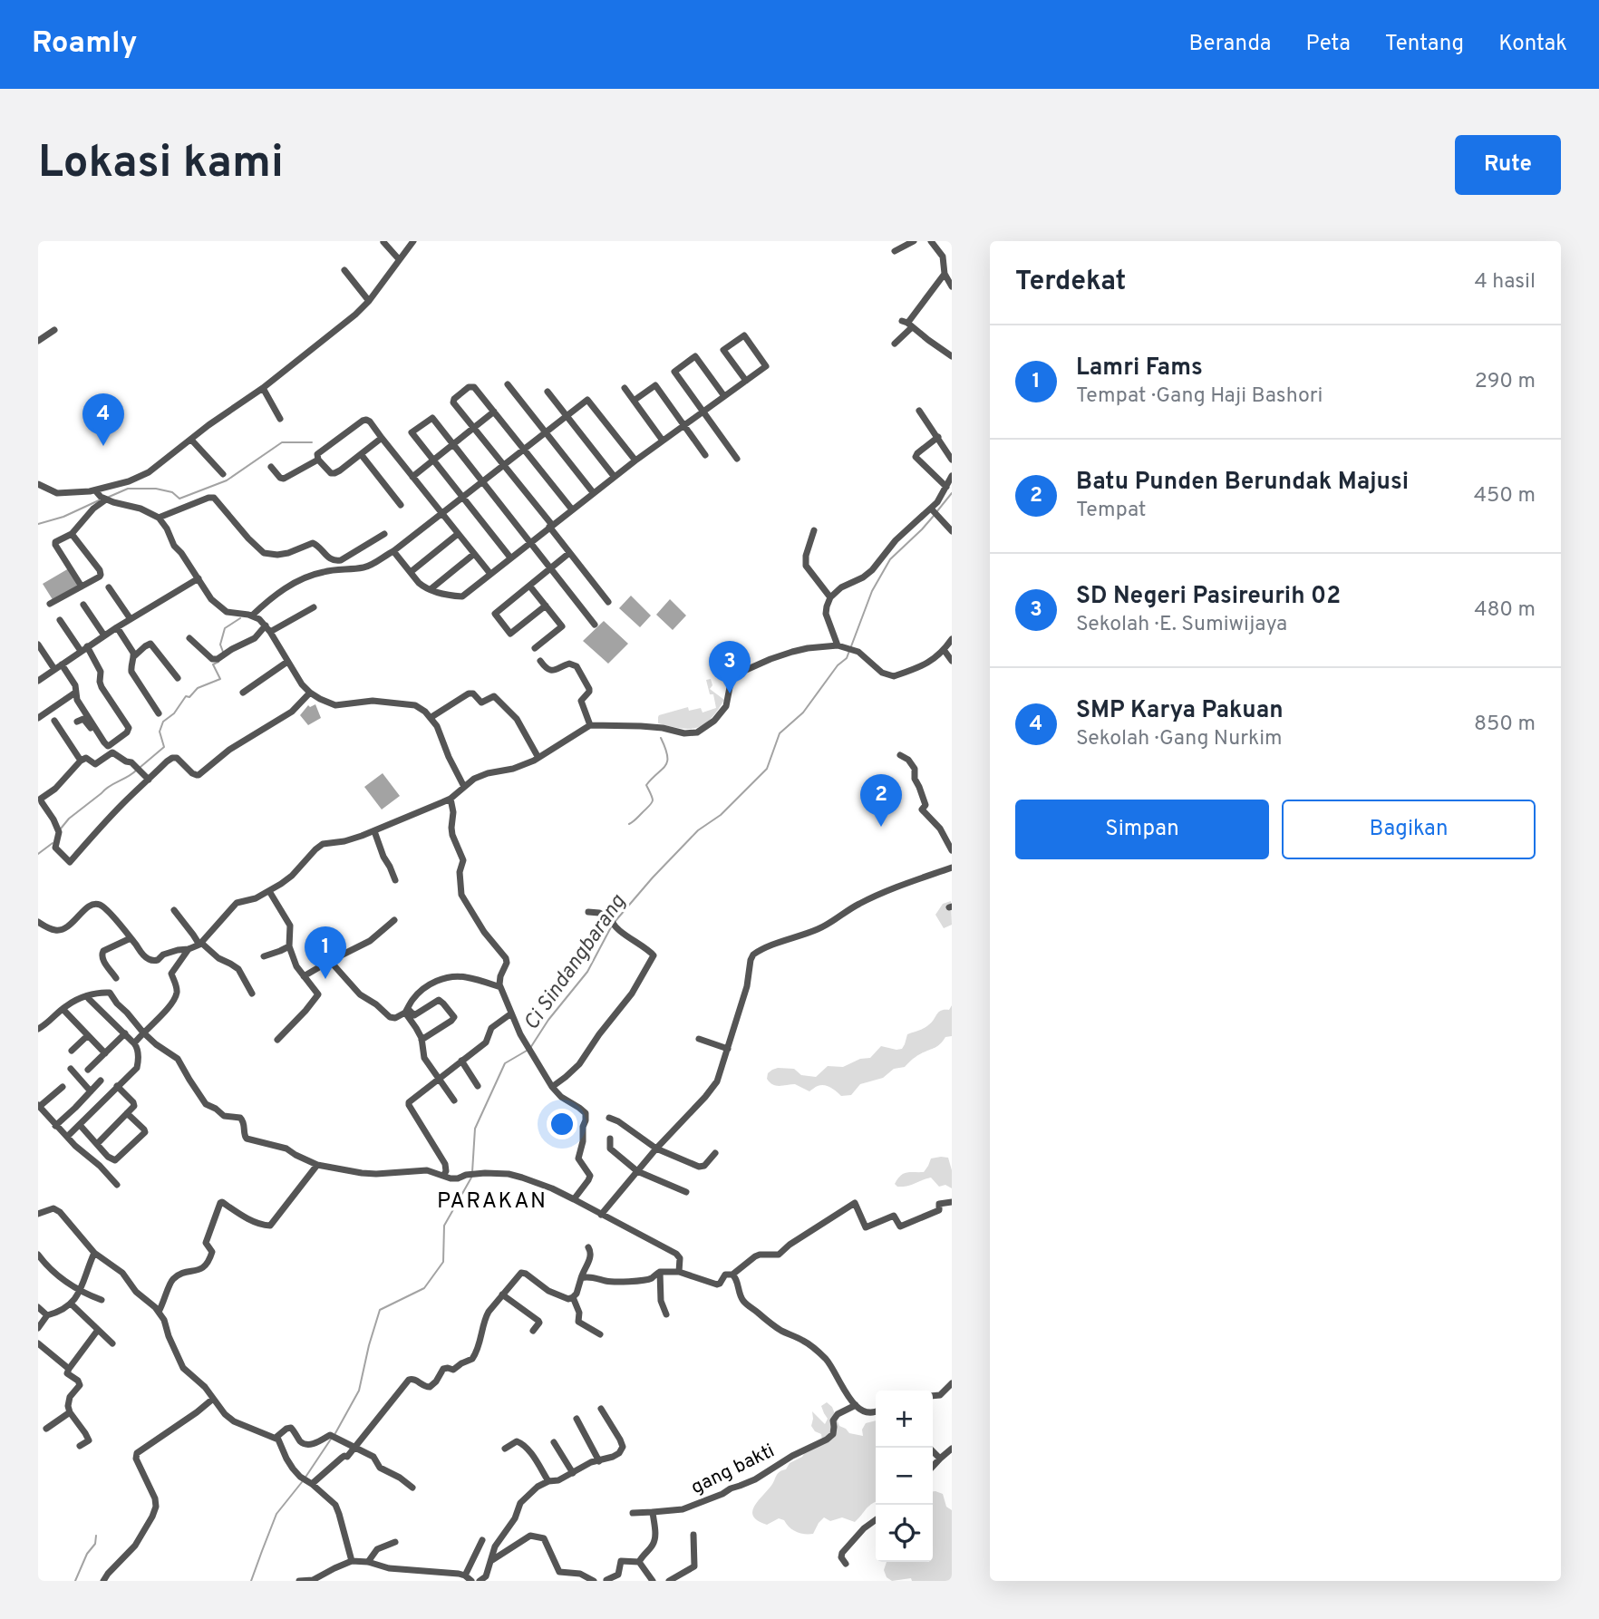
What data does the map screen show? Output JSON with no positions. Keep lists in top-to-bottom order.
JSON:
{
  "streets": {
    "street": ["gang bakti"]
  },
  "districts": ["PARAKAN"],
  "water": ["Ci Sindangbarang"],
  "page": {
    "header": "Roamly",
    "nav": [
      "Beranda",
      "Peta",
      "Tentang",
      "Kontak"
    ],
    "buttons": [
      "Rute",
      ["Simpan", "Bagikan"]
    ],
    "title": "Lokasi kami",
    "heading": ["Terdekat", "4 hasil"],
    "list": [
      {
        "mark": "1",
        "name": "Lamri Fams",
        "note": "Tempat · Gang Haji Bashori",
        "value": "290 m"
      },
      {
        "mark": "2",
        "name": "Batu Punden Berundak Majusi",
        "note": "Tempat",
        "value": "450 m"
      },
      {
        "mark": "3",
        "name": "SD Negeri Pasireurih 02",
        "note": "Sekolah · E. Sumiwijaya",
        "value": "480 m"
      },
      {
        "mark": "4",
        "name": "SMP Karya Pakuan",
        "note": "Sekolah · Gang Nurkim",
        "value": "850 m"
      }
    ],
    "pins": [
      "4",
      "3",
      "2",
      "1"
    ],
    "map_buttons": ["+", "−"]
  }
}
